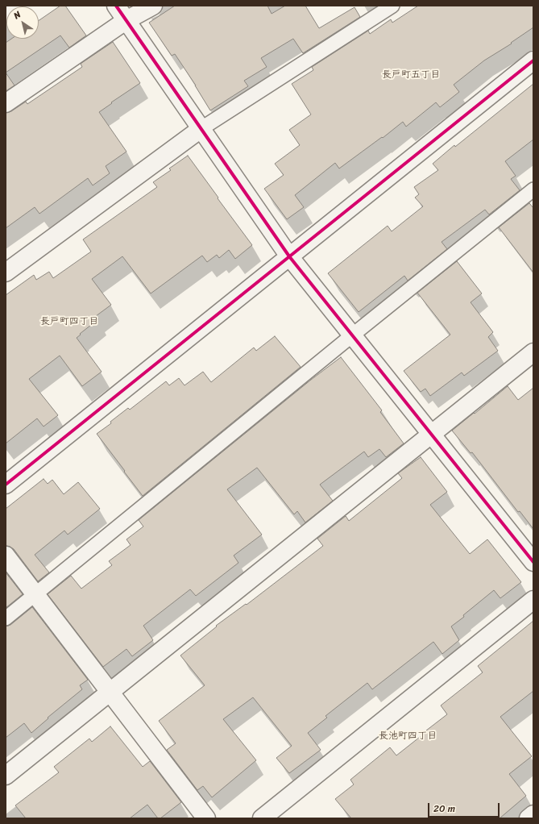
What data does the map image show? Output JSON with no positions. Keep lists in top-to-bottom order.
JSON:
{
  "districts": ["長戸町五丁目", "長戸町四丁目", "長池町四丁目"],
  "scale_bar": "20 m",
  "north": "top left"
}
